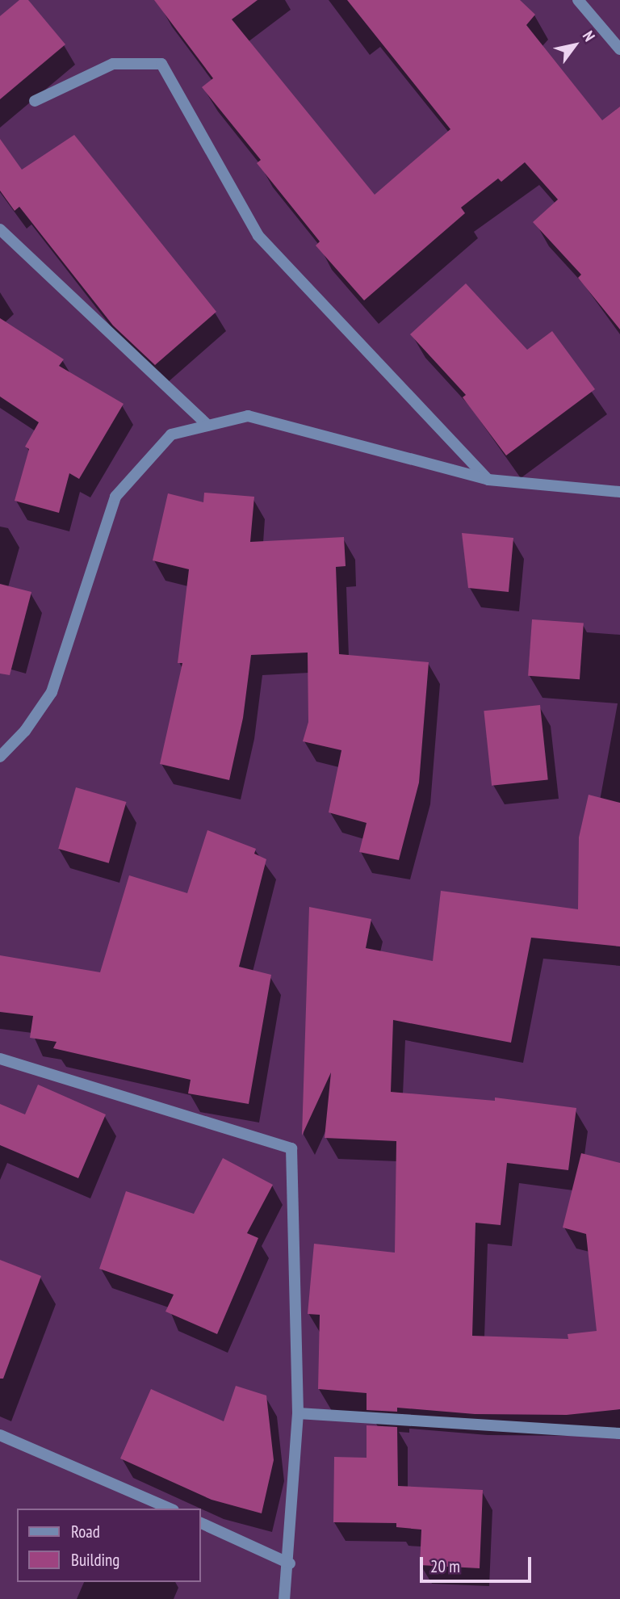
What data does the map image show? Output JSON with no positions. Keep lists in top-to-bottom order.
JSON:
{
  "legend": ["Road", "Building"],
  "scale_bar": "20 m",
  "north": "top right"
}
